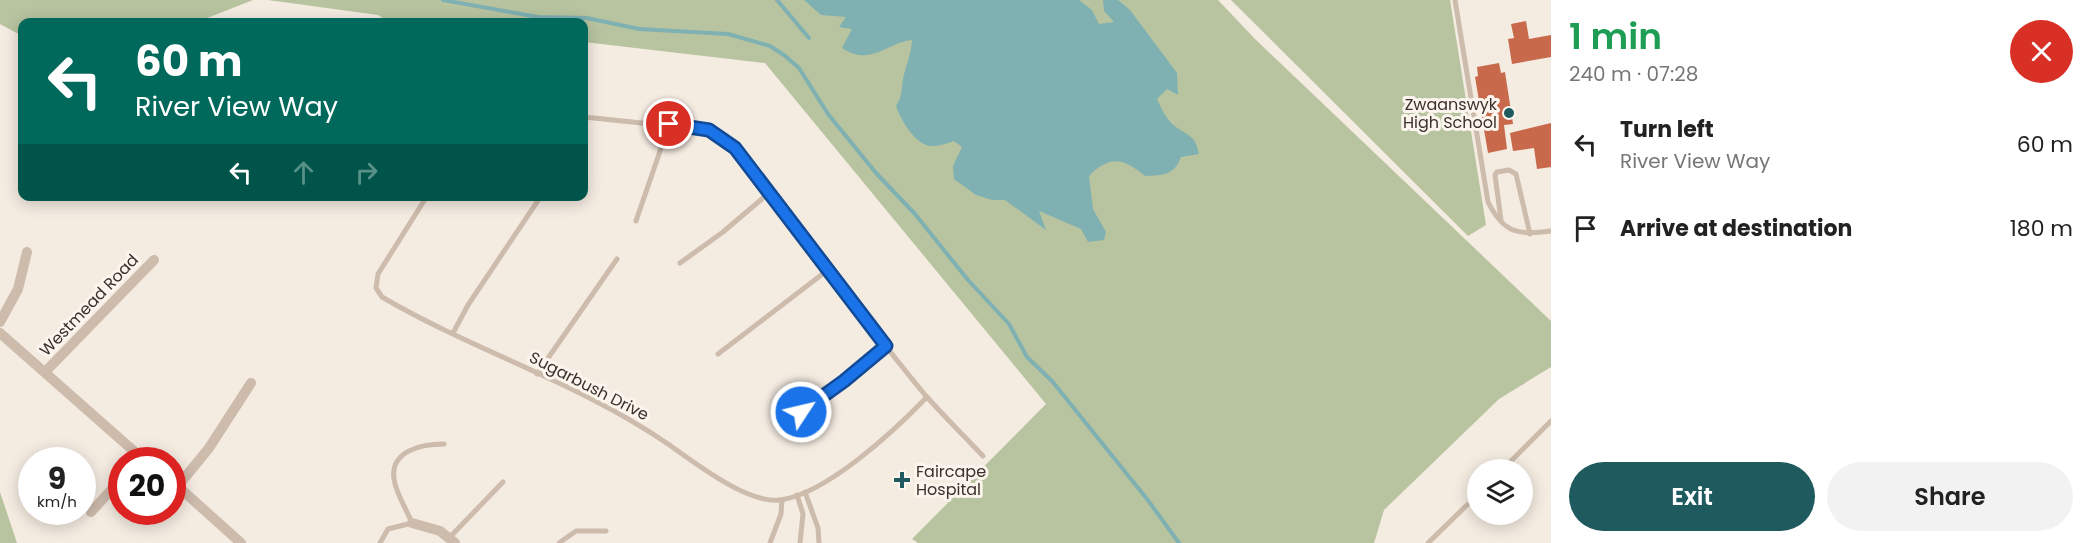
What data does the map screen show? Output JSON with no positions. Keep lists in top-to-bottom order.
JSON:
{
  "streets": {
    "street": ["Westmead Road"],
    "lane": ["Sugarbush Drive"]
  },
  "places": {
    "other": ["Zwaanswyk High School"],
    "health": ["Faircape Hospital"]
  },
  "page": {
    "heading": ["1 min", "240 m · 07:28"],
    "turn": ["60 m", "River View Way"],
    "list": [
      {
        "name": "Turn left",
        "note": "River View Way",
        "value": "60 m"
      },
      {
        "name": "Arrive at destination",
        "value": "180 m"
      }
    ],
    "speed": "9 km/h",
    "limit": "20",
    "buttons": ["Exit", "Share"]
  }
}
